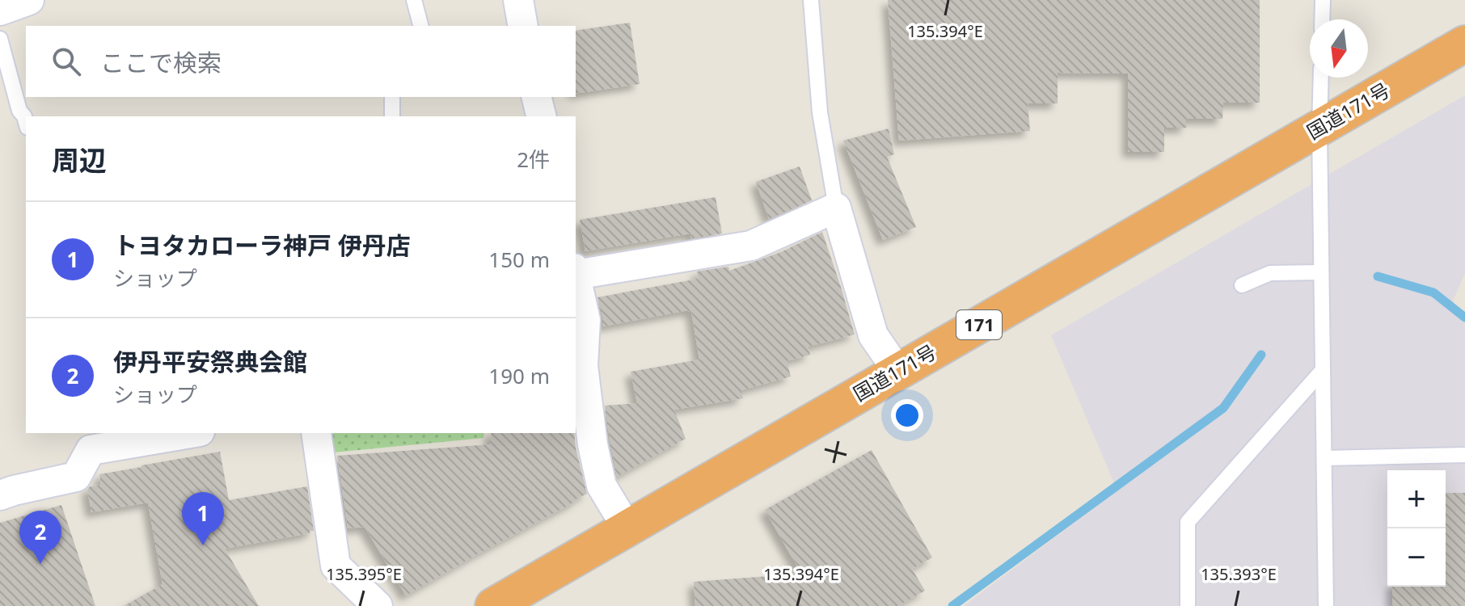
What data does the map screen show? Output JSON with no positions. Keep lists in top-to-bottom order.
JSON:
{
  "streets": {
    "highway": ["国道171号", "171"]
  },
  "north": "bottom",
  "page": {
    "search": "ここで検索",
    "heading": ["周辺", "2件"],
    "list": [
      {
        "mark": "1",
        "name": "トヨタカローラ神戸 伊丹店",
        "note": "ショップ",
        "value": "150 m"
      },
      {
        "mark": "2",
        "name": "伊丹平安祭典会館",
        "note": "ショップ",
        "value": "190 m"
      }
    ],
    "map_buttons": ["+", "−"],
    "pins": ["1", "2"]
  },
  "coordinates": ["135.394°E", "135.395°E", "135.393°E"]
}
